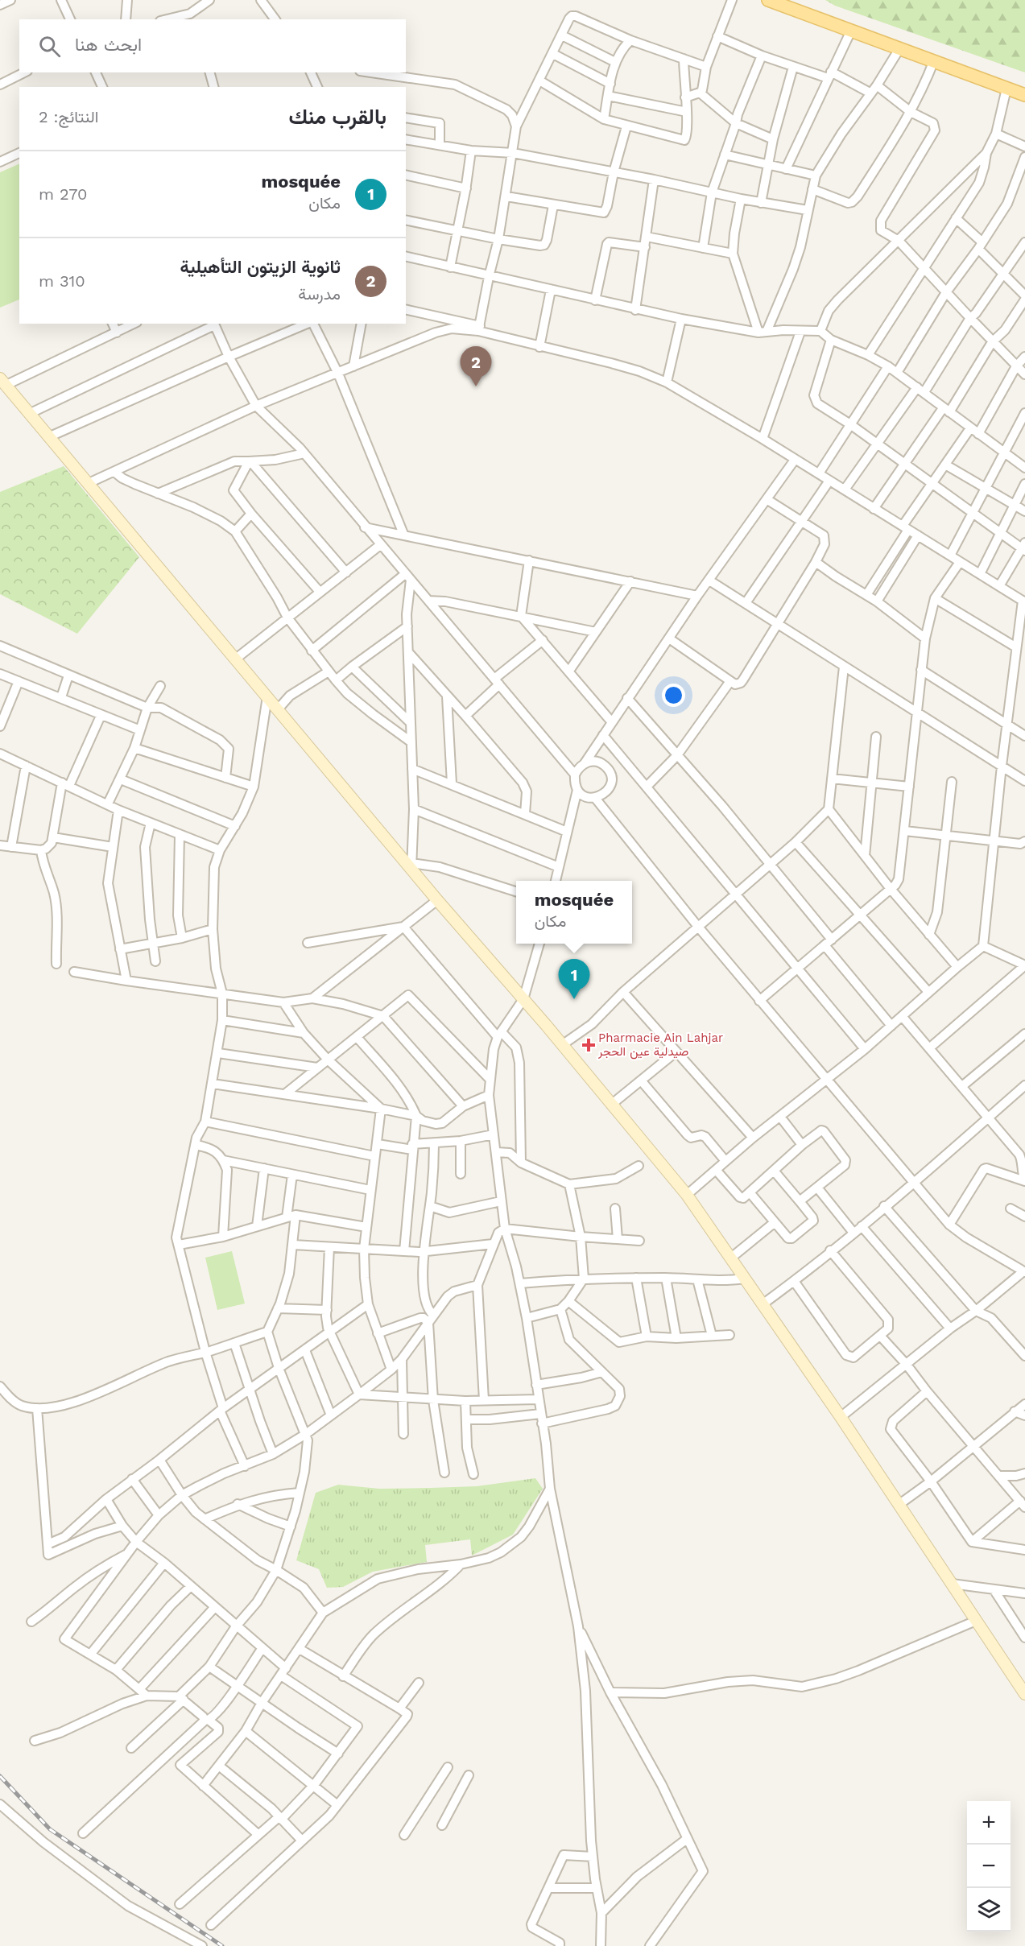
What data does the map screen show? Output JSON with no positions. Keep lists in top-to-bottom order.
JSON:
{
  "places": {
    "health": ["Pharmacie Ain Lahjar صيدلية عين الحجر"]
  },
  "page": {
    "search": "ابحث هنا",
    "heading": ["بالقرب منك", "النتائج: 2"],
    "list": [
      {
        "mark": "1",
        "name": "mosquée",
        "note": "مكان",
        "value": "270 m"
      },
      {
        "mark": "2",
        "name": "ثانوية الزيتون التأهيلية",
        "note": "مدرسة",
        "value": "310 m"
      }
    ],
    "pins": ["2", "1"],
    "popup": ["mosquée", "مكان"],
    "map_buttons": ["+", "−"]
  }
}
